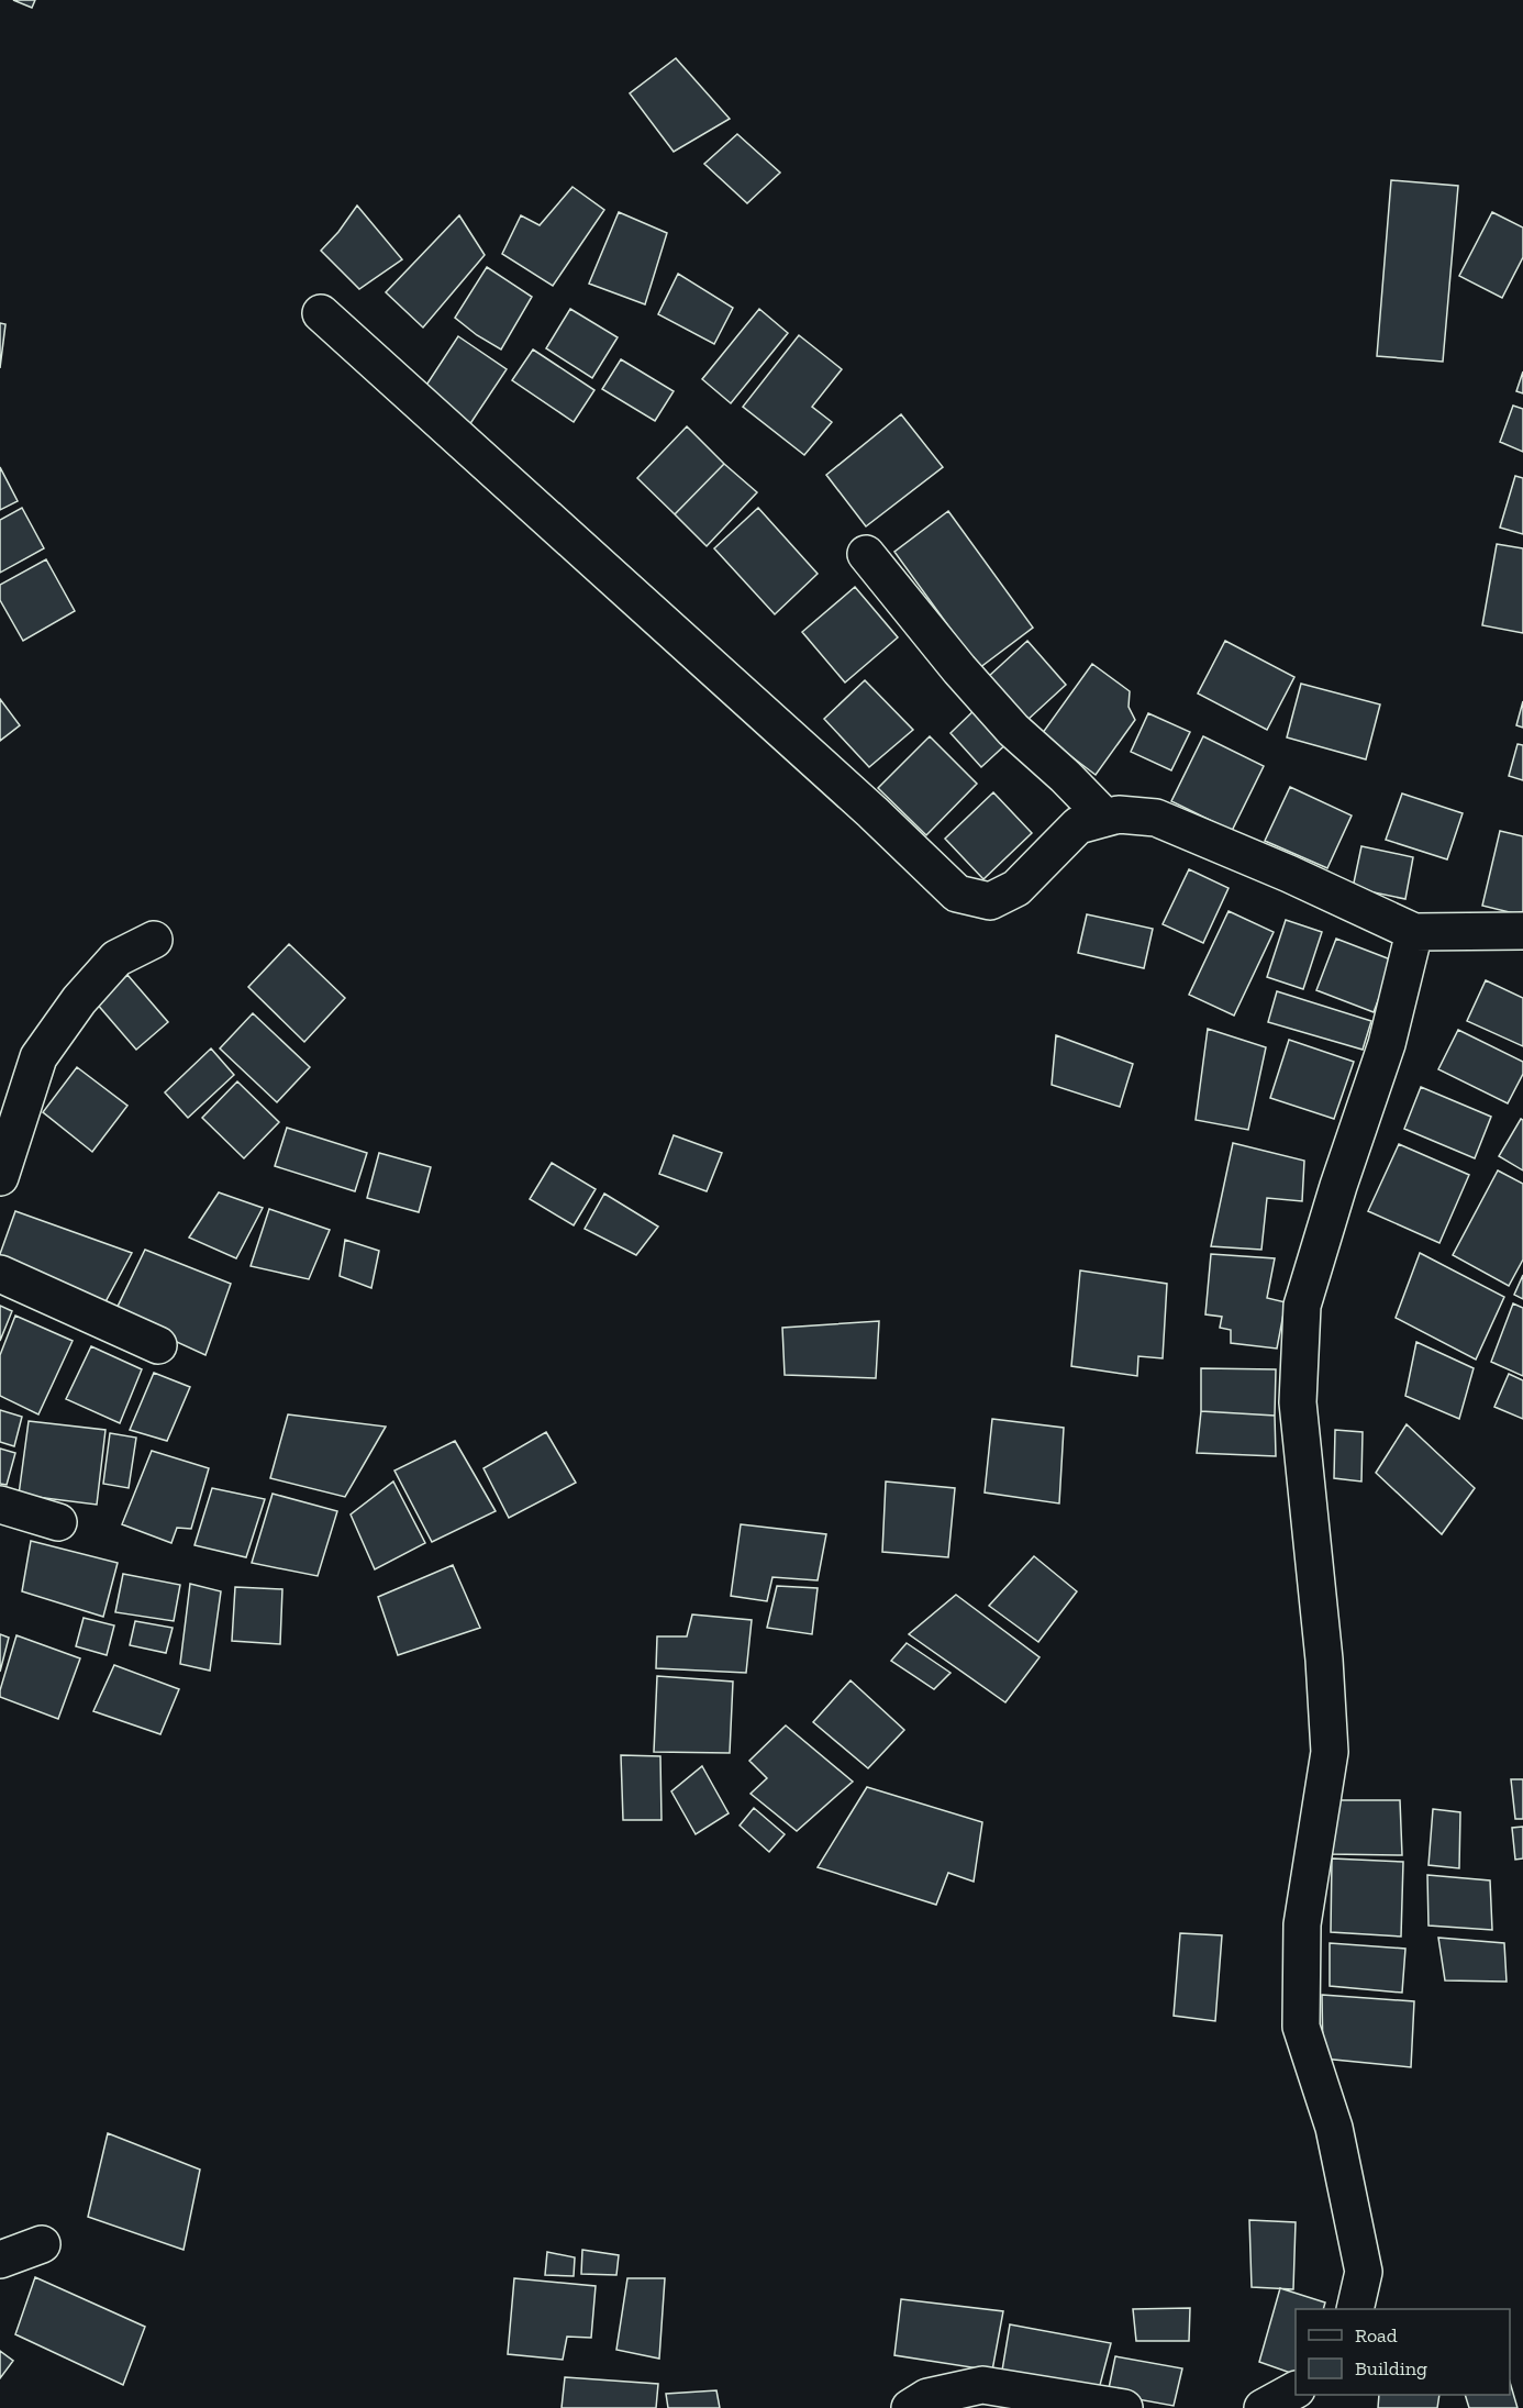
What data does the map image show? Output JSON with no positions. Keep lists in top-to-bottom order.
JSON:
{
  "legend": ["Road", "Building"]
}
